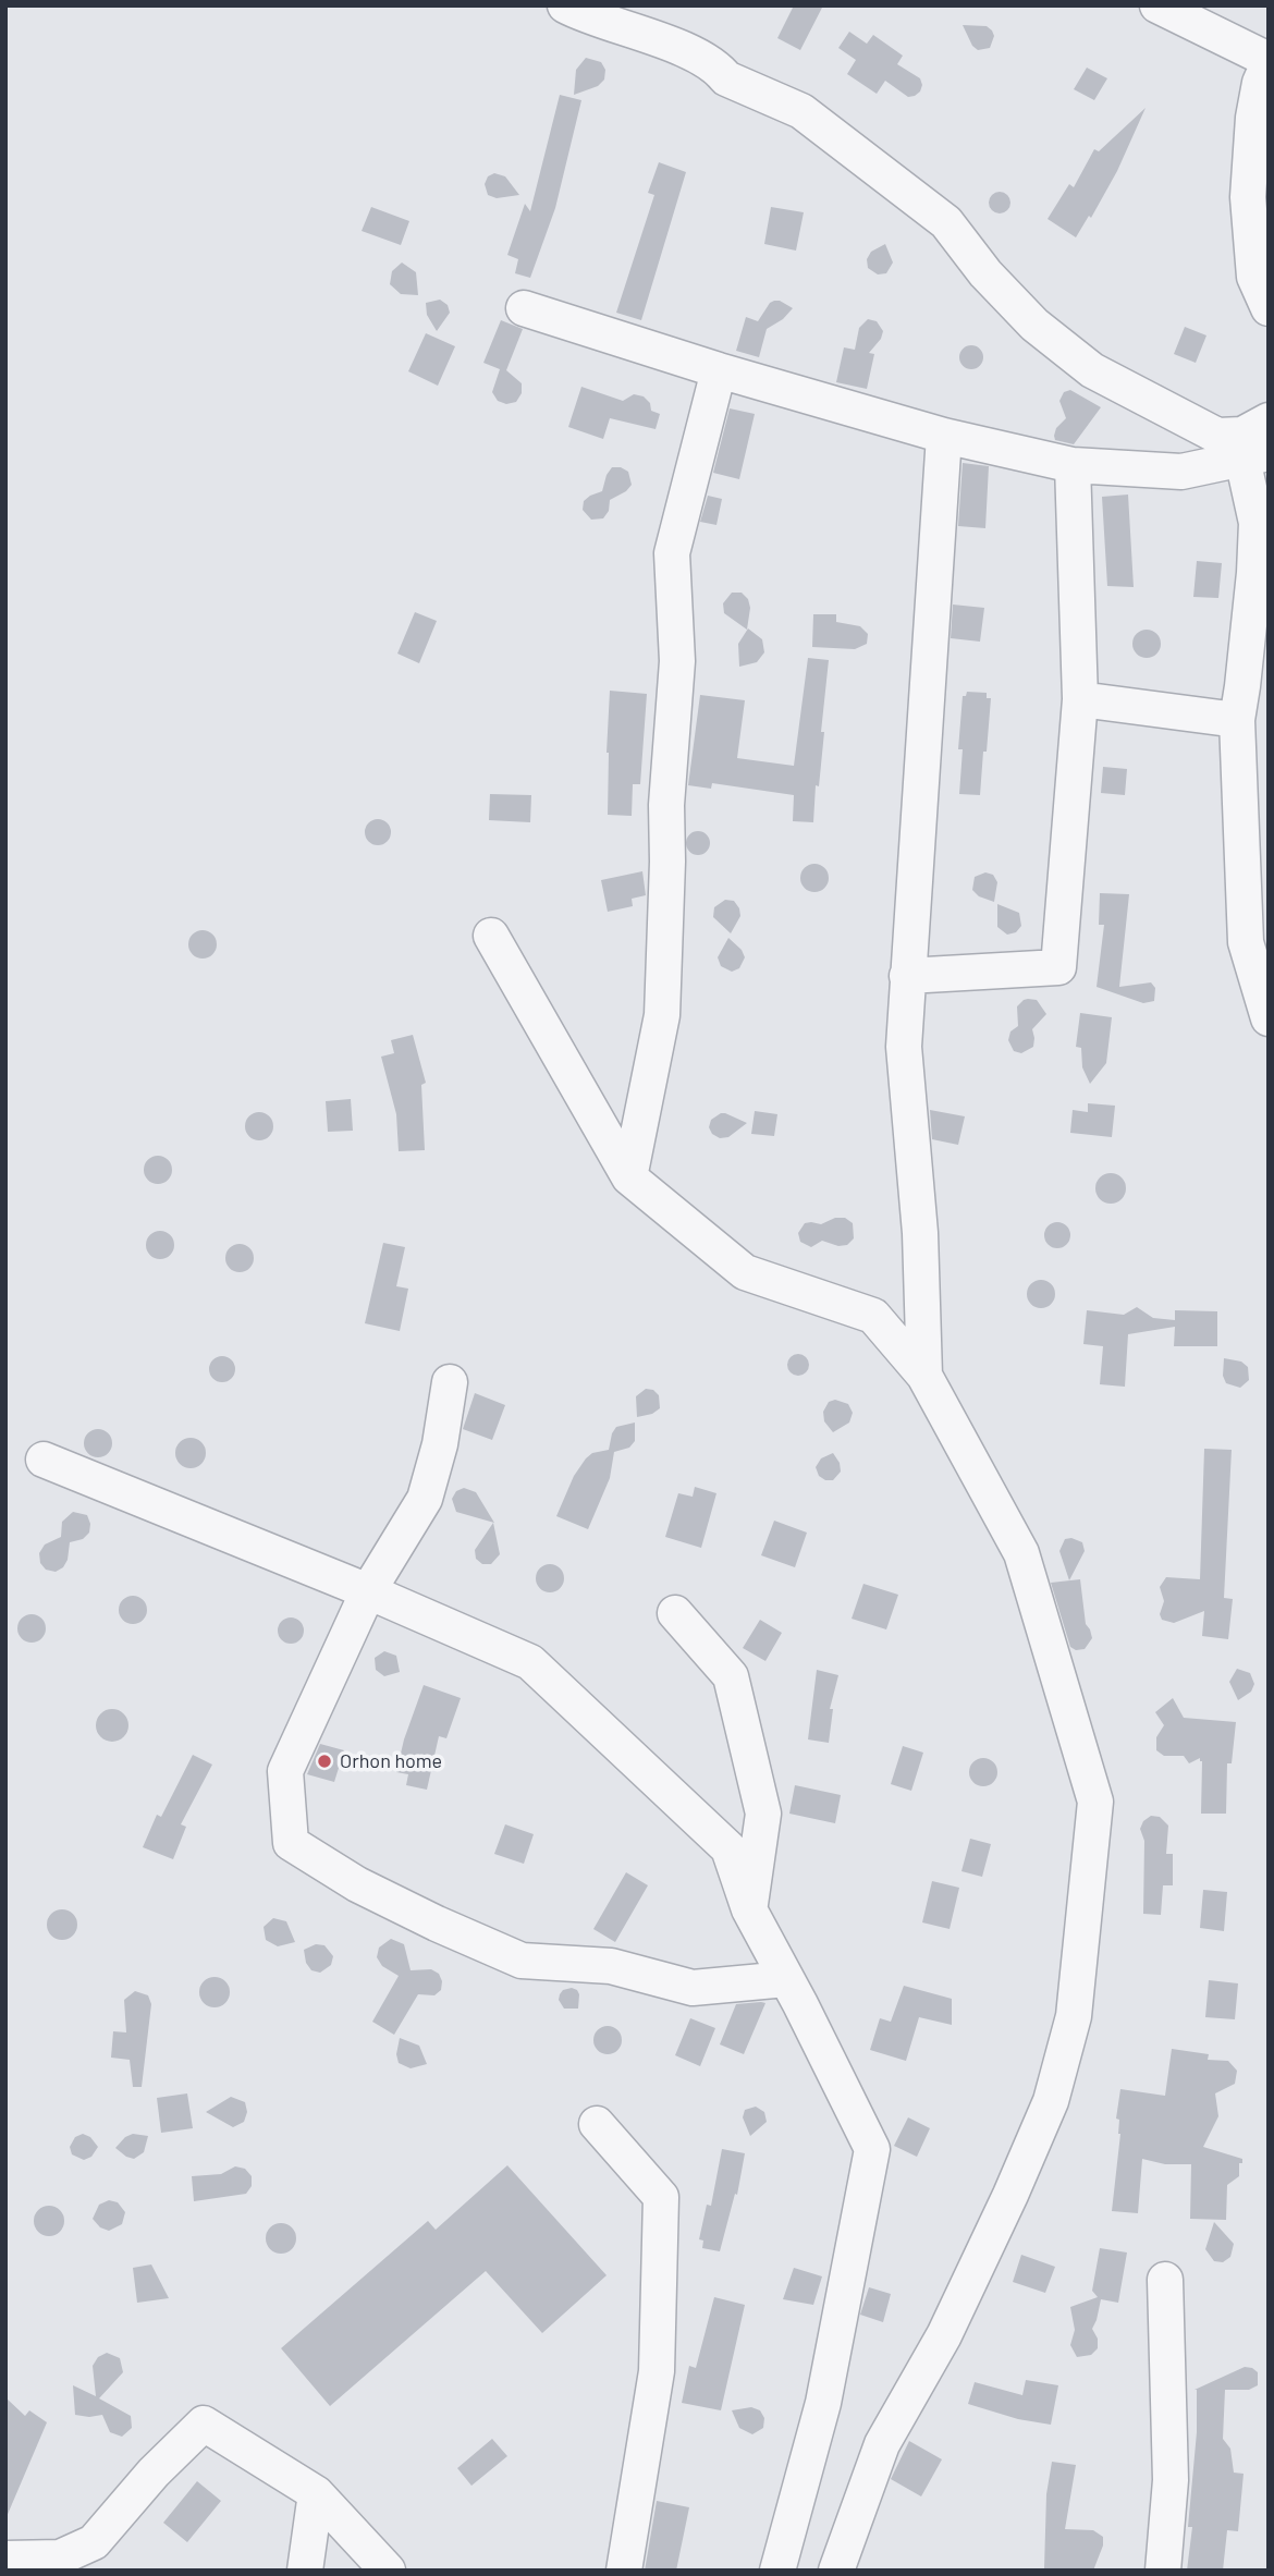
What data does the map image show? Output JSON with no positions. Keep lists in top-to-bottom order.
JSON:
{
  "places": ["Orhon home"]
}
